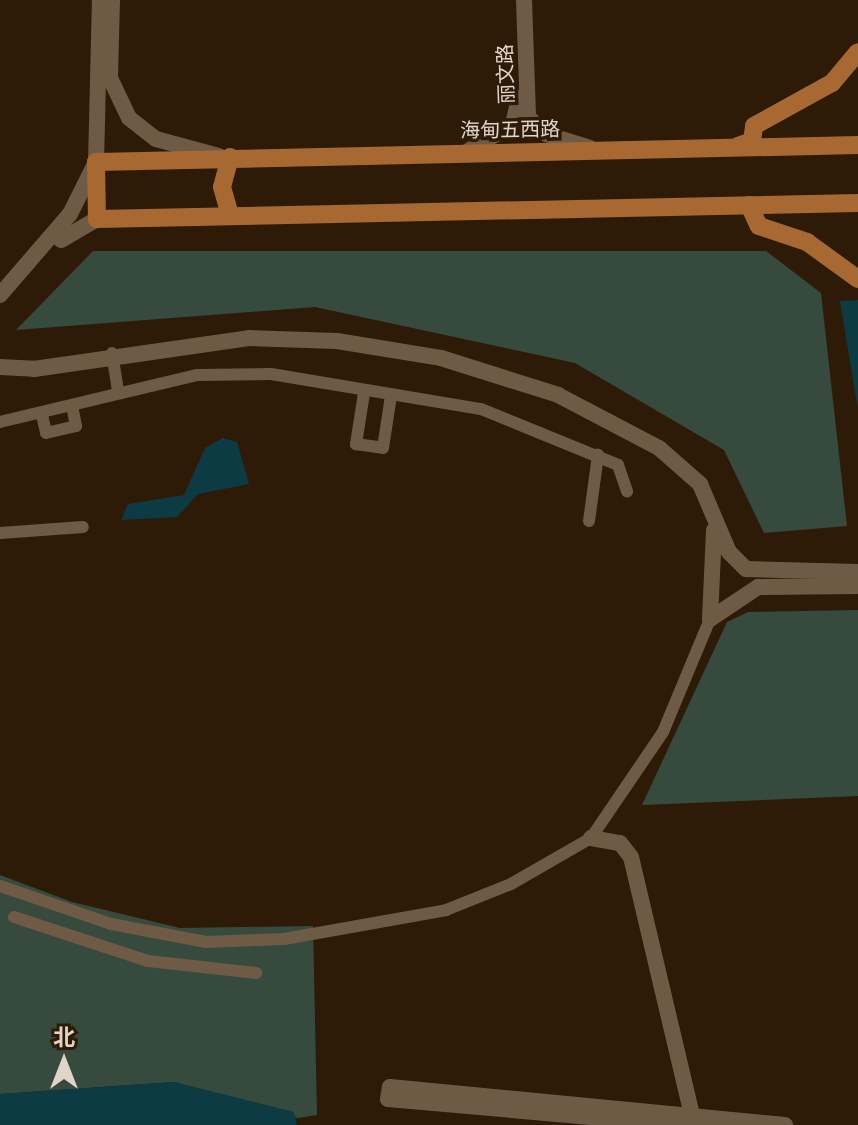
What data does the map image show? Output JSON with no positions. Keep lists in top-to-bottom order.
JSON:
{
  "streets": {
    "main road": ["海甸五西路"],
    "street": ["丽文路"]
  },
  "crossings": [
    ["丽文路", "海甸五西路"]
  ],
  "north": "top"
}
